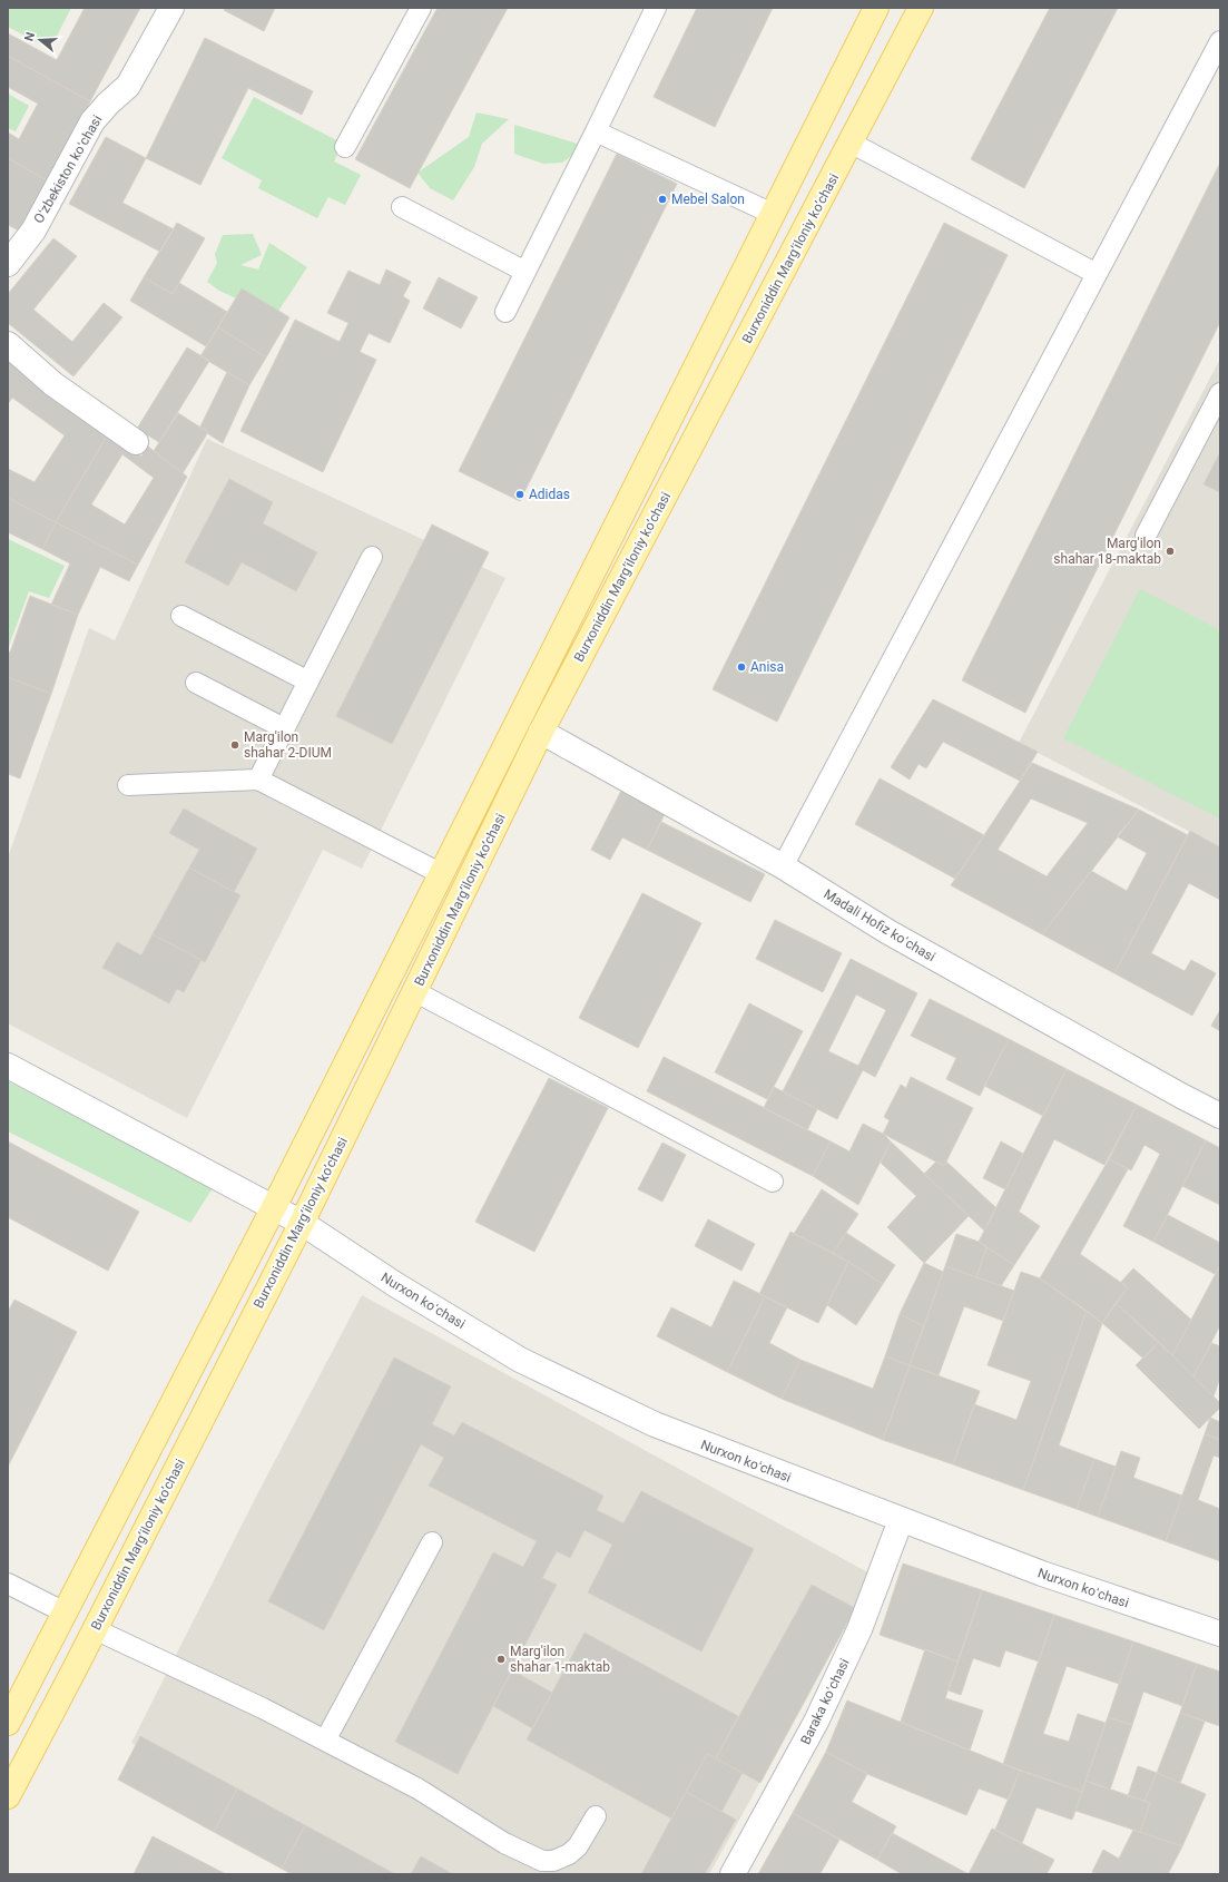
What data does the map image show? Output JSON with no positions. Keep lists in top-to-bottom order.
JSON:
{
  "streets": {
    "main road": ["Burxoniddin Marg’iloniy ko’chasi"],
    "street": [
      "Oʻzbekiston koʻchasi",
      "Madali Hofiz koʻchasi",
      "Nurxon koʻchasi",
      "Baraka koʻchasi"
    ]
  },
  "crossings": [
    ["Burxoniddin Marg’iloniy ko’chasi", "Madali Hofiz koʻchasi"],
    ["Burxoniddin Marg’iloniy ko’chasi", "Nurxon koʻchasi"],
    ["Nurxon koʻchasi", "Baraka koʻchasi"]
  ],
  "places": [
    "Mebel Salon",
    "Adidas",
    "Marg'ilon shahar 18-maktab",
    "Anisa",
    "Marg'ilon shahar 2-DIUM",
    "Marg'ilon shahar 1-maktab"
  ],
  "north": "left"
}
